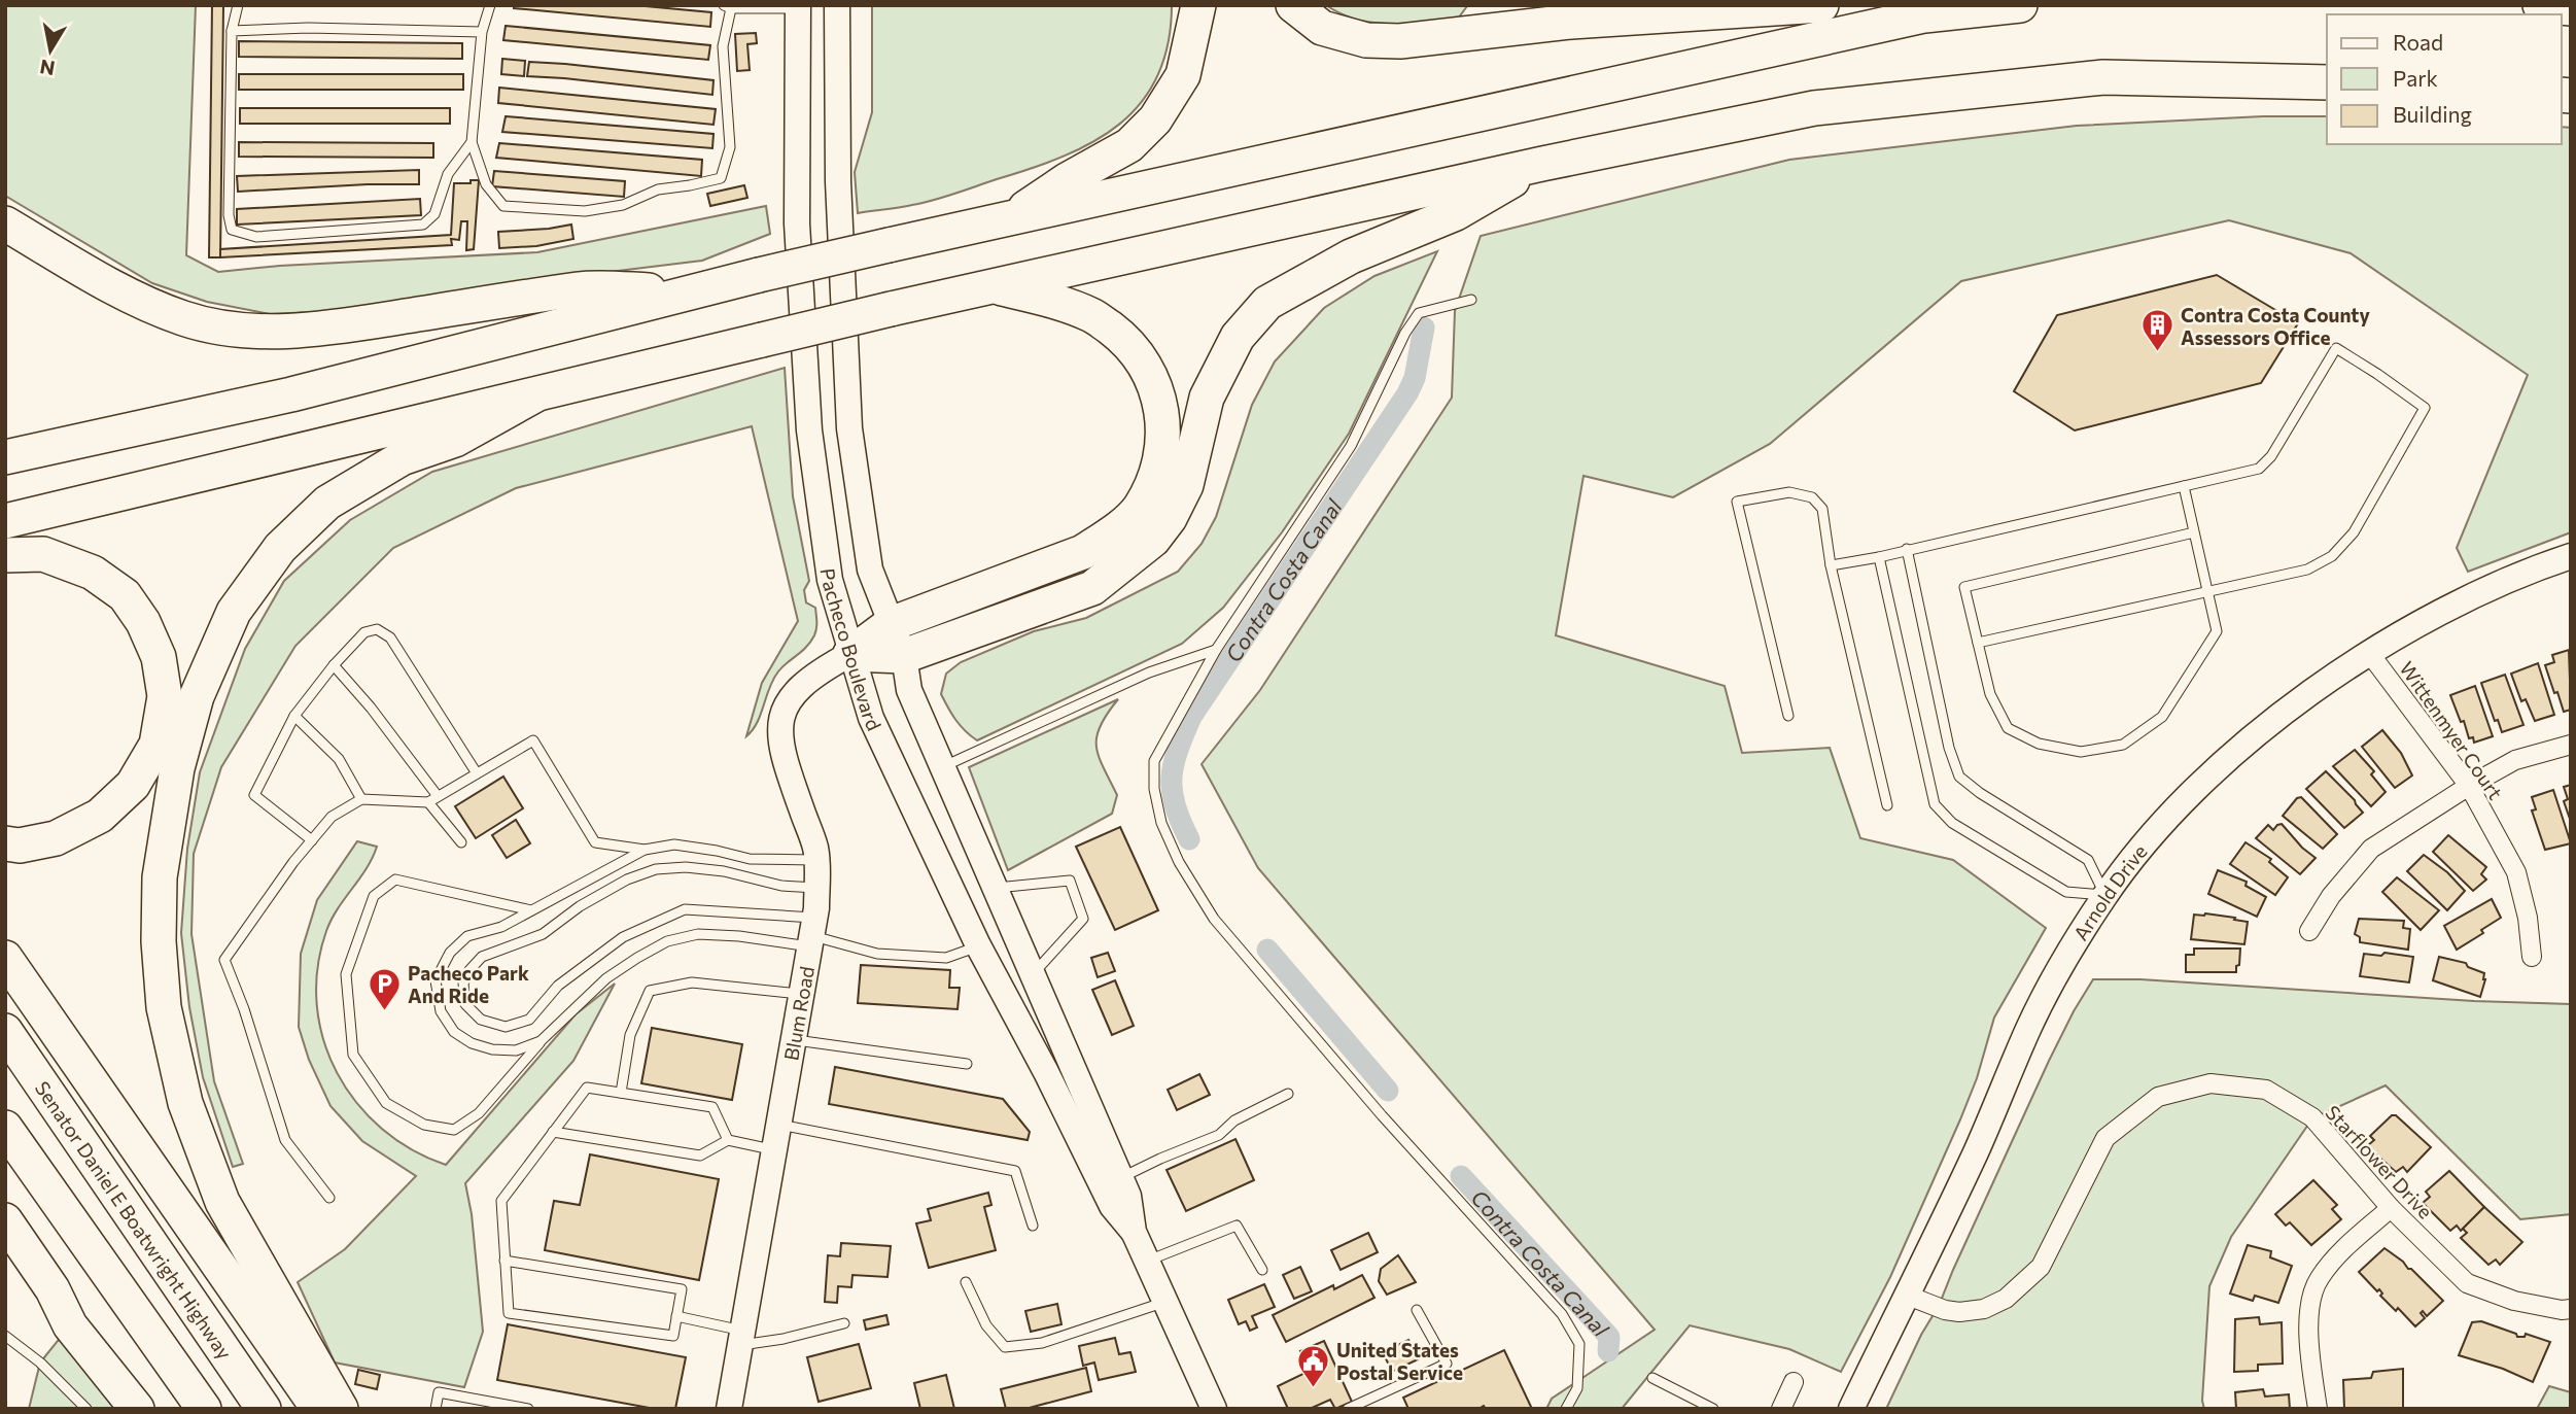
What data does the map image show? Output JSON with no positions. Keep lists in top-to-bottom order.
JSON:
{
  "streets": {
    "highway": ["Senator Daniel E Boatwright Highway"],
    "main road": ["Pacheco Boulevard", "Arnold Drive", "Blum Road"],
    "street": ["Wittenmyer Court", "Starflower Drive"]
  },
  "crossings": [
    ["Pacheco Boulevard", "Blum Road"],
    ["Wittenmyer Court", "Arnold Drive"],
    ["Arnold Drive", "Starflower Drive"]
  ],
  "water": ["Contra Costa Canal"],
  "places": {
    "building": ["Contra Costa County Assessors Office"],
    "parking": ["Pacheco Park And Ride"],
    "public building": ["United States Postal Service"]
  },
  "legend": ["Road", "Park", "Building"],
  "north": "bottom"
}
